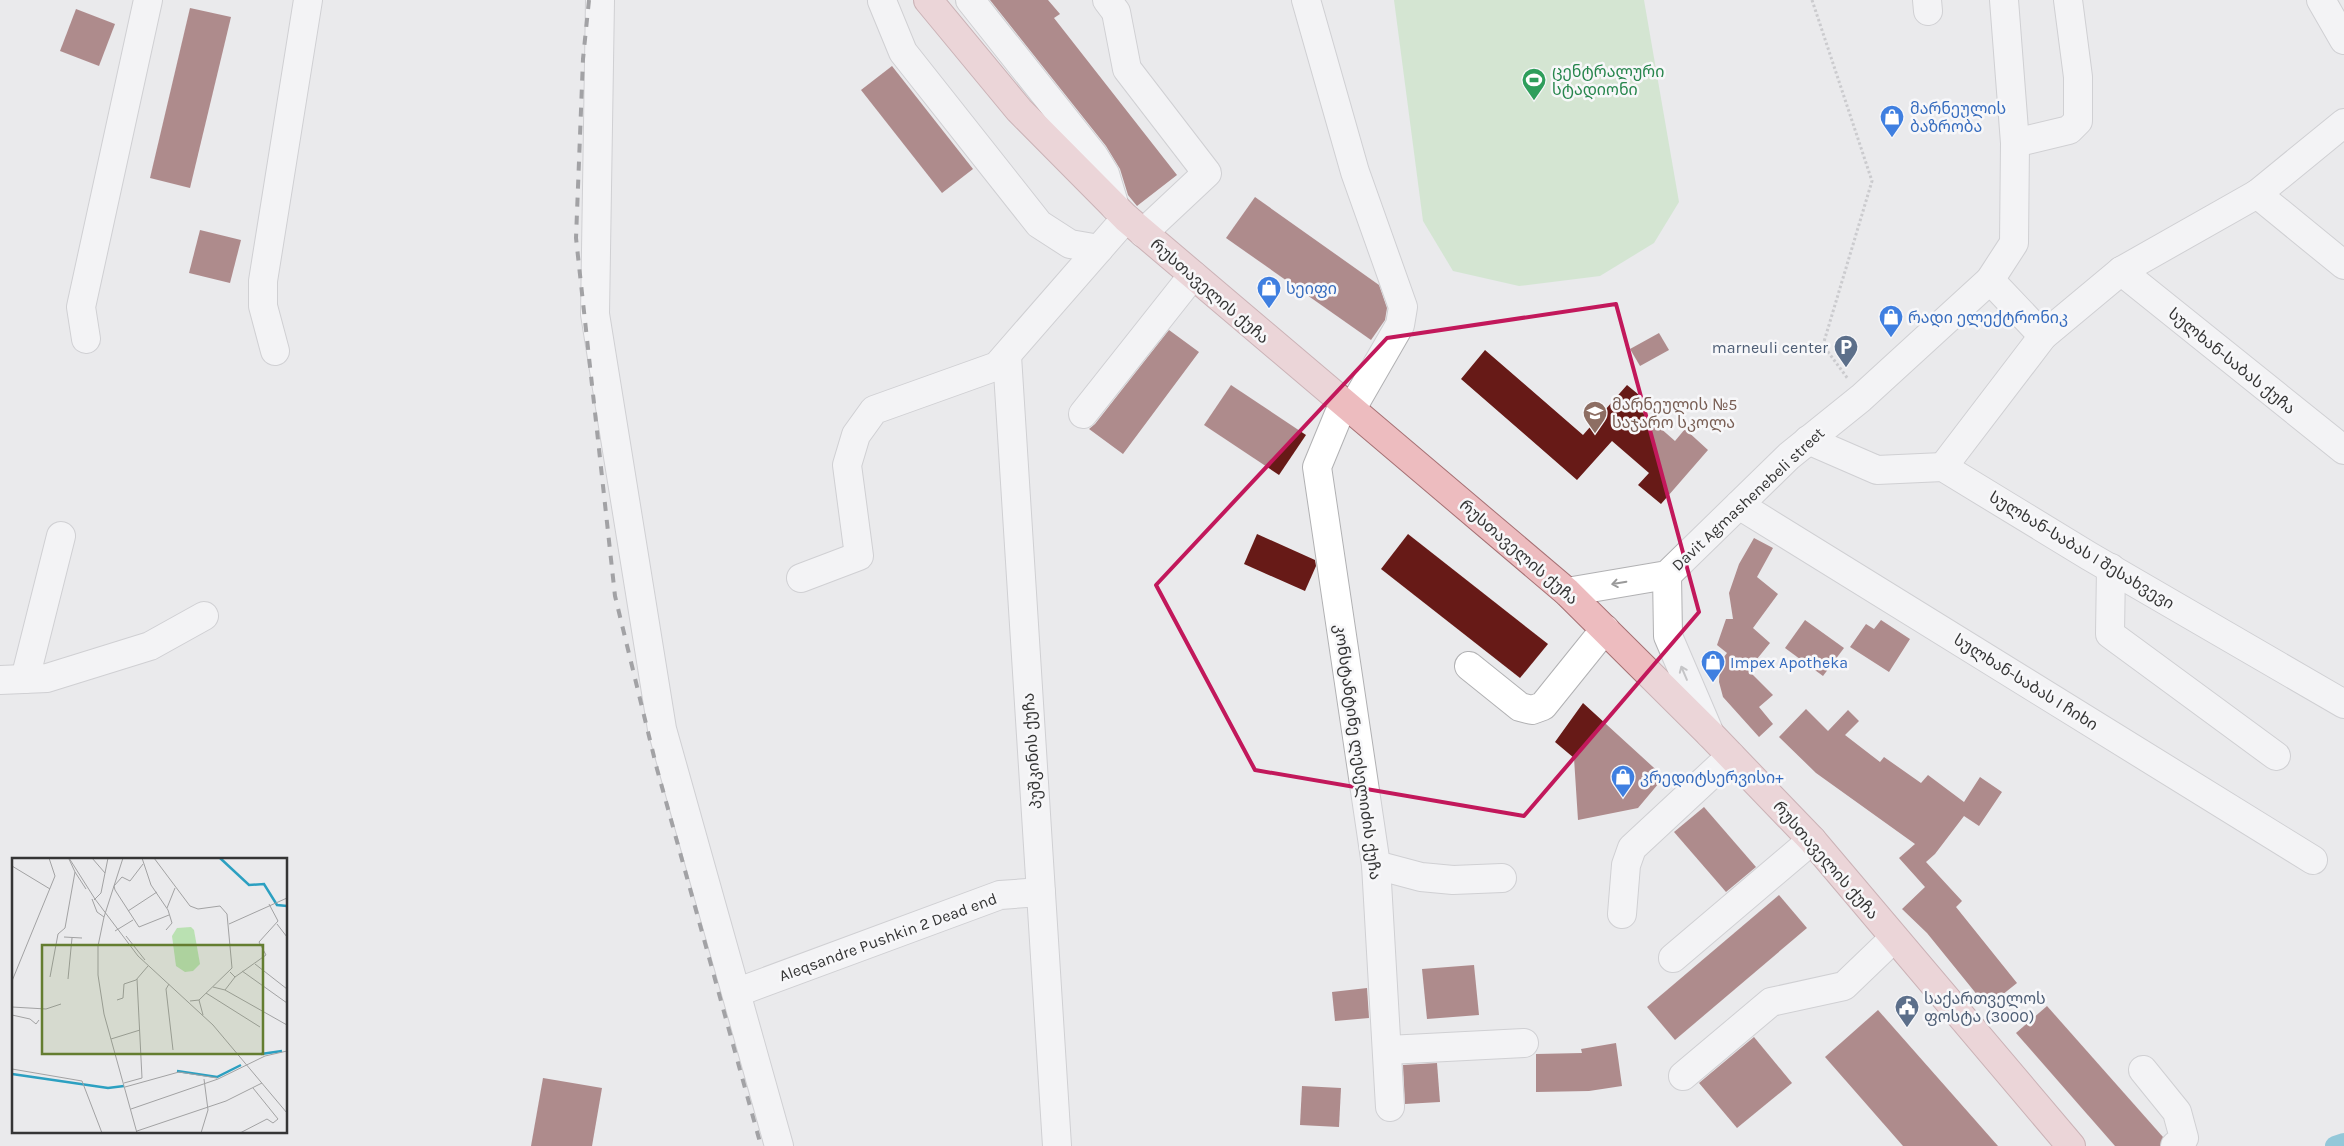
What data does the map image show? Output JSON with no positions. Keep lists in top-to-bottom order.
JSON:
{
  "streets": {
    "main road": ["რუსთაველის ქუჩა"],
    "street": [
      "სულხან-საბას ქუჩა",
      "Davit Agmashenebeli street",
      "სულხან-საბას I შესახვევი",
      "სულხან-საბას I ჩიხი",
      "პუშკინის ქუჩა",
      "კონსტანტინე ლესელიძის ქუჩა",
      "Aleqsandre Pushkin 2 Dead end"
    ]
  },
  "crossings": [
    ["რუსთაველის ქუჩა", "Davit Agmashenebeli street"],
    ["რუსთაველის ქუჩა", "კონსტანტინე ლესელიძის ქუჩა"],
    ["Davit Agmashenebeli street", "სულხან-საბას I ჩიხი"],
    ["პუშკინის ქუჩა", "Aleqsandre Pushkin 2 Dead end"]
  ],
  "places": {
    "sports": ["ცენტრალური სტადიონი"],
    "shop": [
      "მარნეულის ბაზრობა",
      "სეიფი",
      "რადი ელექტრონიკ",
      "Impex Apotheka",
      "კრედიტსერვისი+"
    ],
    "parking": ["marneuli center"],
    "school or university": ["მარნეულის №5 საჯარო სკოლა"],
    "public building": ["საქართველოს ფოსტა (3000)"]
  }
}
